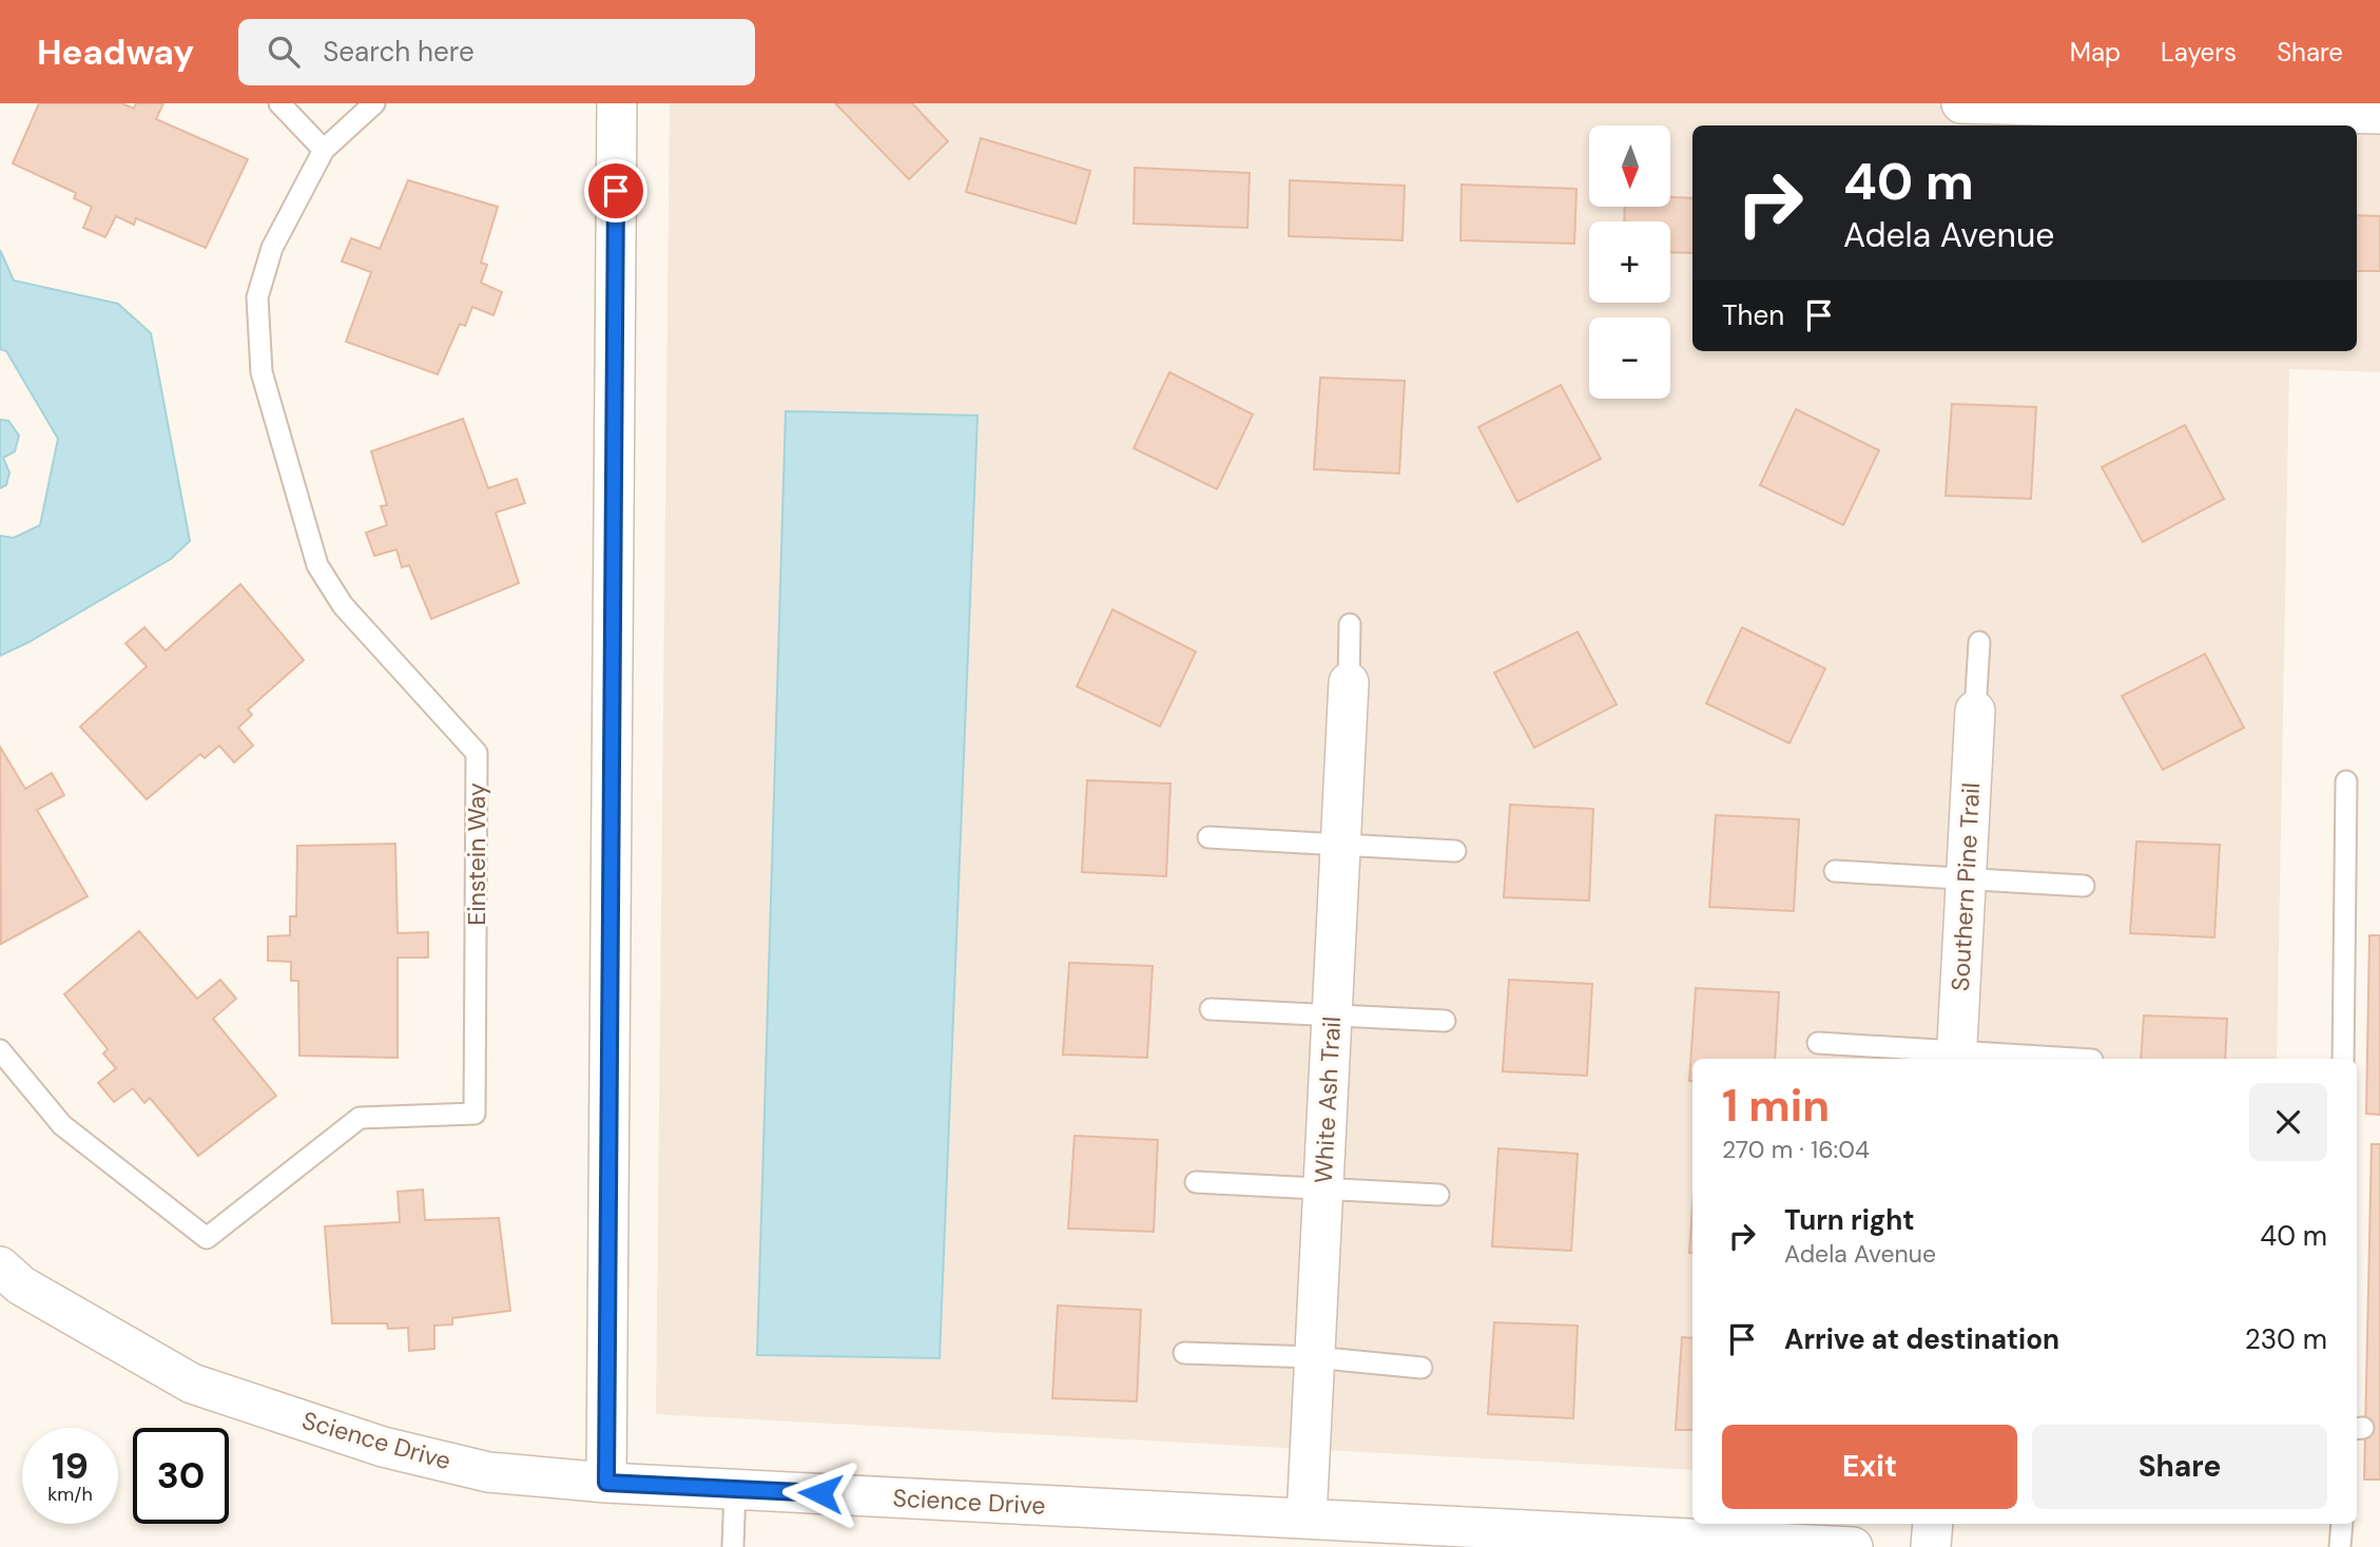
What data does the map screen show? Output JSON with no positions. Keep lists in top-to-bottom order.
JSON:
{
  "streets": {
    "street": ["Southern Pine Trail", "White Ash Trail", "Science Drive"],
    "lane": ["Einstein Way"]
  },
  "crossings": [
    ["White Ash Trail", "Science Drive"]
  ],
  "north": "bottom",
  "page": {
    "header": "Headway",
    "search": "Search here",
    "nav": ["Map", "Layers", "Share"],
    "map_buttons": ["+", "−"],
    "turn": ["40 m", "Adela Avenue"],
    "then": "Then",
    "heading": ["1 min", "270 m · 16:04"],
    "list": [
      {
        "name": "Turn right",
        "note": "Adela Avenue",
        "value": "40 m"
      },
      {
        "name": "Arrive at destination",
        "value": "230 m"
      }
    ],
    "buttons": ["Exit", "Share"],
    "speed": "19 km/h",
    "limit": "30"
  }
}
